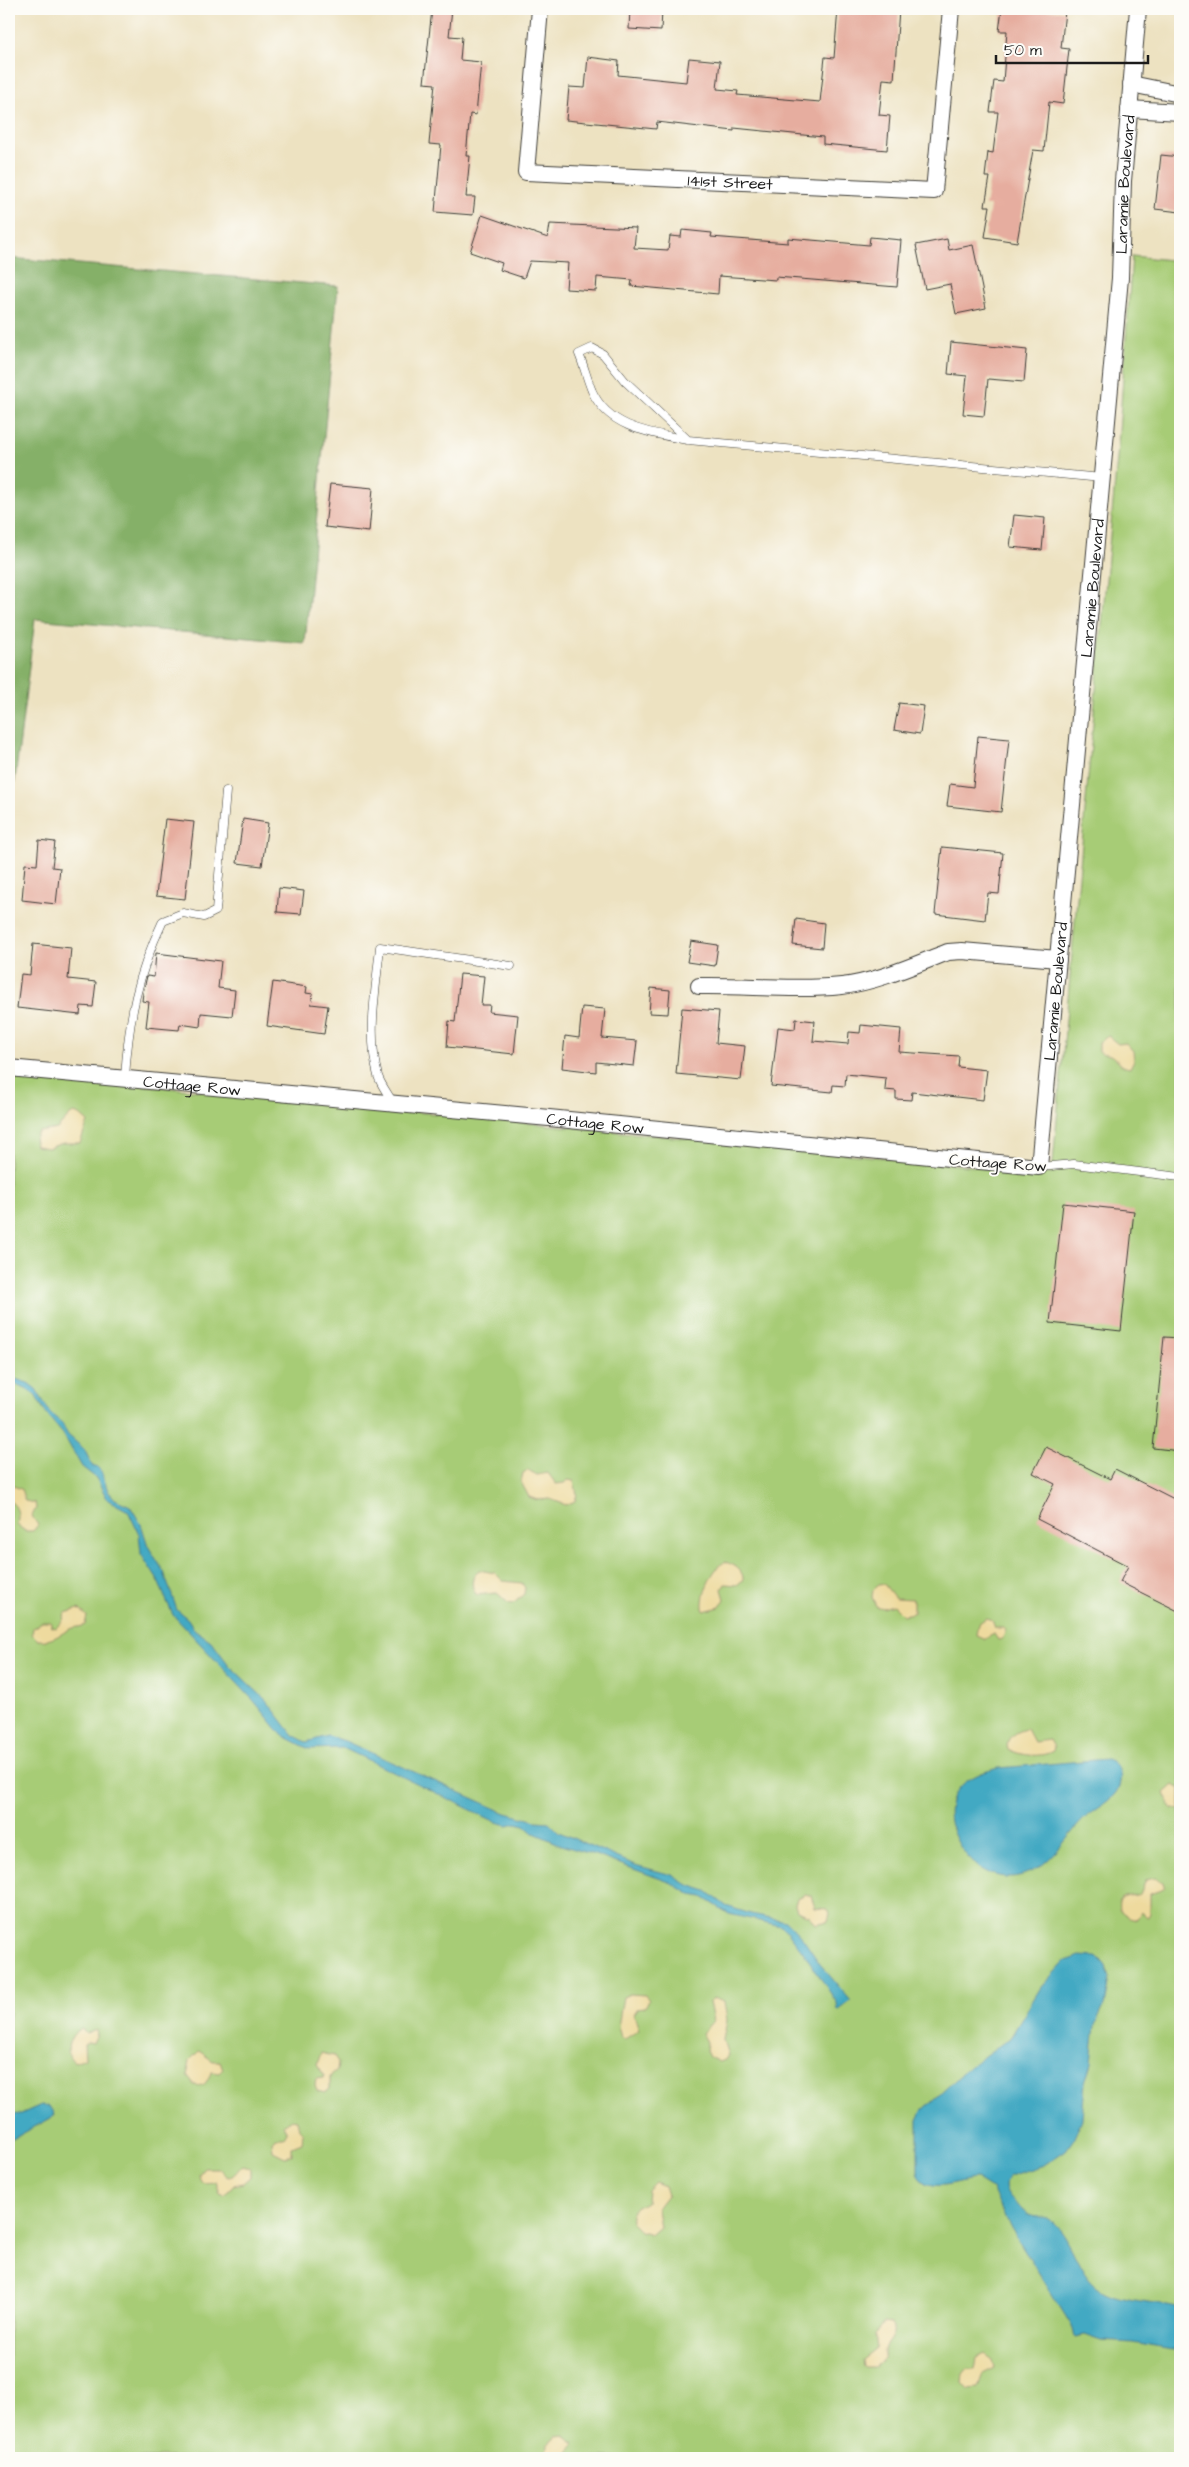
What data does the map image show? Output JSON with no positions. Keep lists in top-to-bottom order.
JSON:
{
  "streets": {
    "street": ["141st Street", "Laramie Boulevard", "Cottage Row"]
  },
  "crossings": [
    ["Laramie Boulevard", "Cottage Row"]
  ],
  "scale_bar": "50 m"
}
